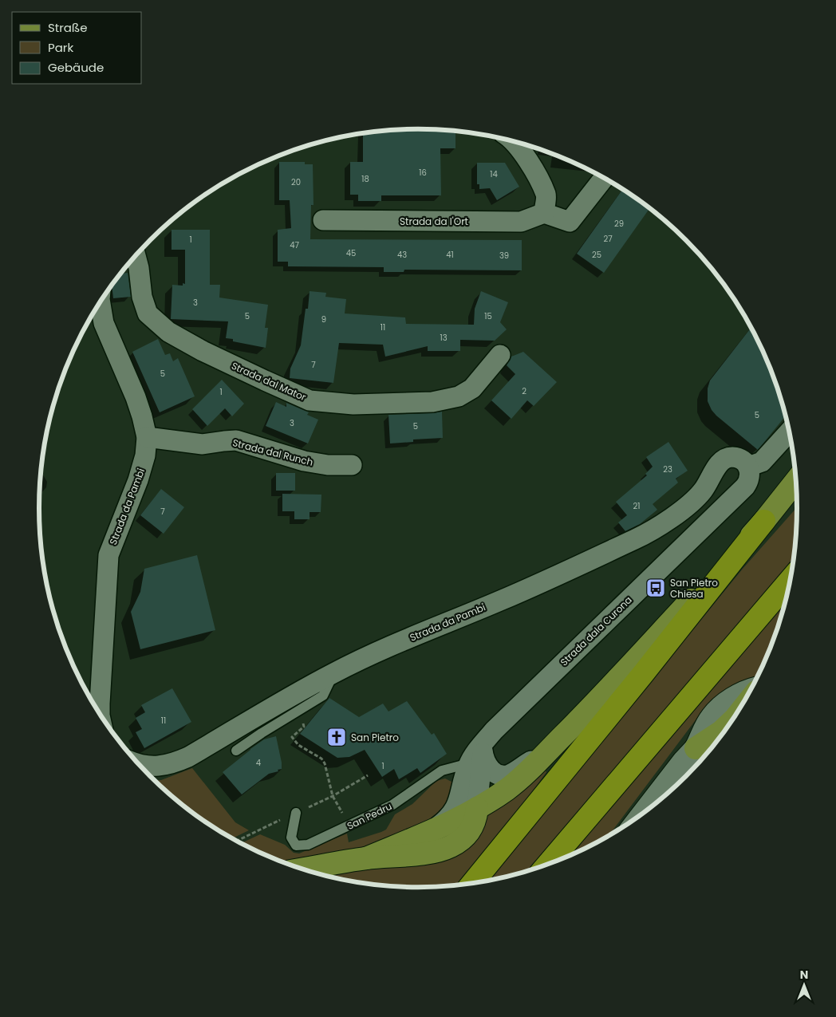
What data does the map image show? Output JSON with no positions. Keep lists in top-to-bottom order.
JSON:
{
  "streets": {
    "street": [
      "Strada da l'Ort",
      "Strada dal Mator",
      "Strada dal Runch",
      "Strada da Pambi",
      "Strada dala Curona"
    ],
    "lane": ["San Pedru"]
  },
  "crossings": [
    ["Strada dal Runch", "Strada da Pambi"],
    ["Strada da Pambi", "Strada dala Curona"],
    ["Strada dala Curona", "San Pedru"]
  ],
  "places": {
    "bus stop": ["San Pietro Chiesa"],
    "church": ["San Pietro"]
  },
  "house_numbers": [
    "16",
    "14",
    "18",
    "20",
    "29",
    "27",
    "1",
    "47",
    "45",
    "43",
    "41",
    "25",
    "39",
    "3",
    "5",
    "15",
    "9",
    "11",
    "13",
    "7",
    "5",
    "2",
    "1",
    "5",
    "3",
    "5",
    "23",
    "21",
    "7",
    "11",
    "4",
    "1"
  ],
  "legend": ["Straße", "Park", "Gebäude"],
  "north": "top"
}
